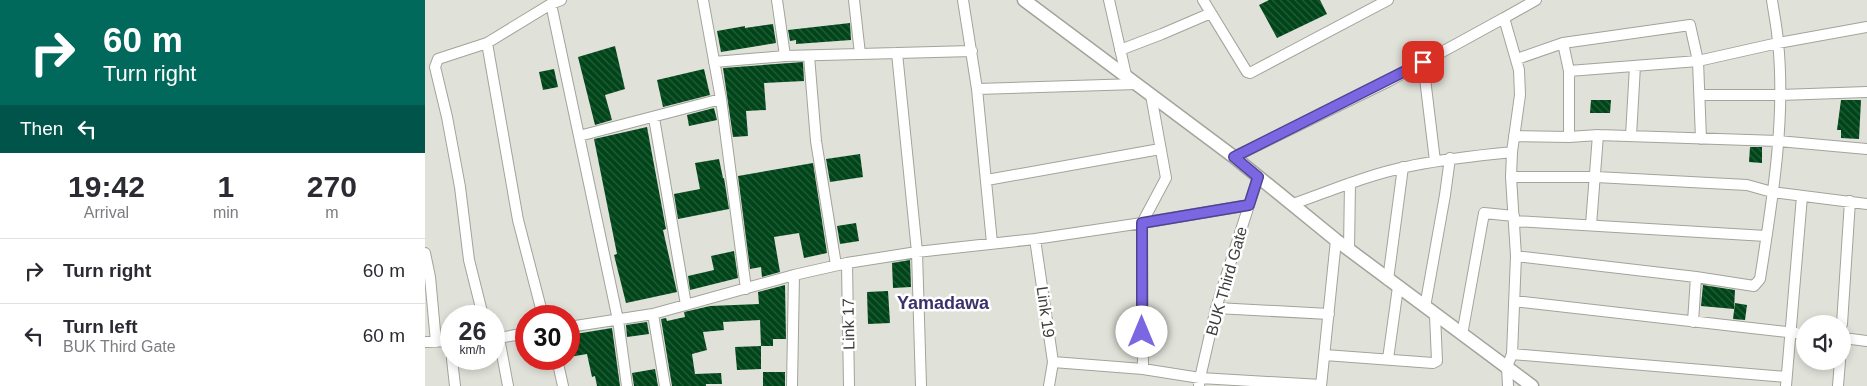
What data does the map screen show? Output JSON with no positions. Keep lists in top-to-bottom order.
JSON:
{
  "streets": {
    "street": ["BUK Third Gate", "Link 19", "Link 17"]
  },
  "districts": ["Yamadawa"],
  "page": {
    "turn": ["60 m", "Turn right"],
    "then": "Then",
    "eta": [
      "19:42",
      "Arrival",
      "1",
      "min",
      "270",
      "m"
    ],
    "list": [
      {
        "name": "Turn right",
        "value": "60 m"
      },
      {
        "name": "Turn left",
        "note": "BUK Third Gate",
        "value": "60 m"
      }
    ],
    "speed": "26 km/h",
    "limit": "30"
  }
}
